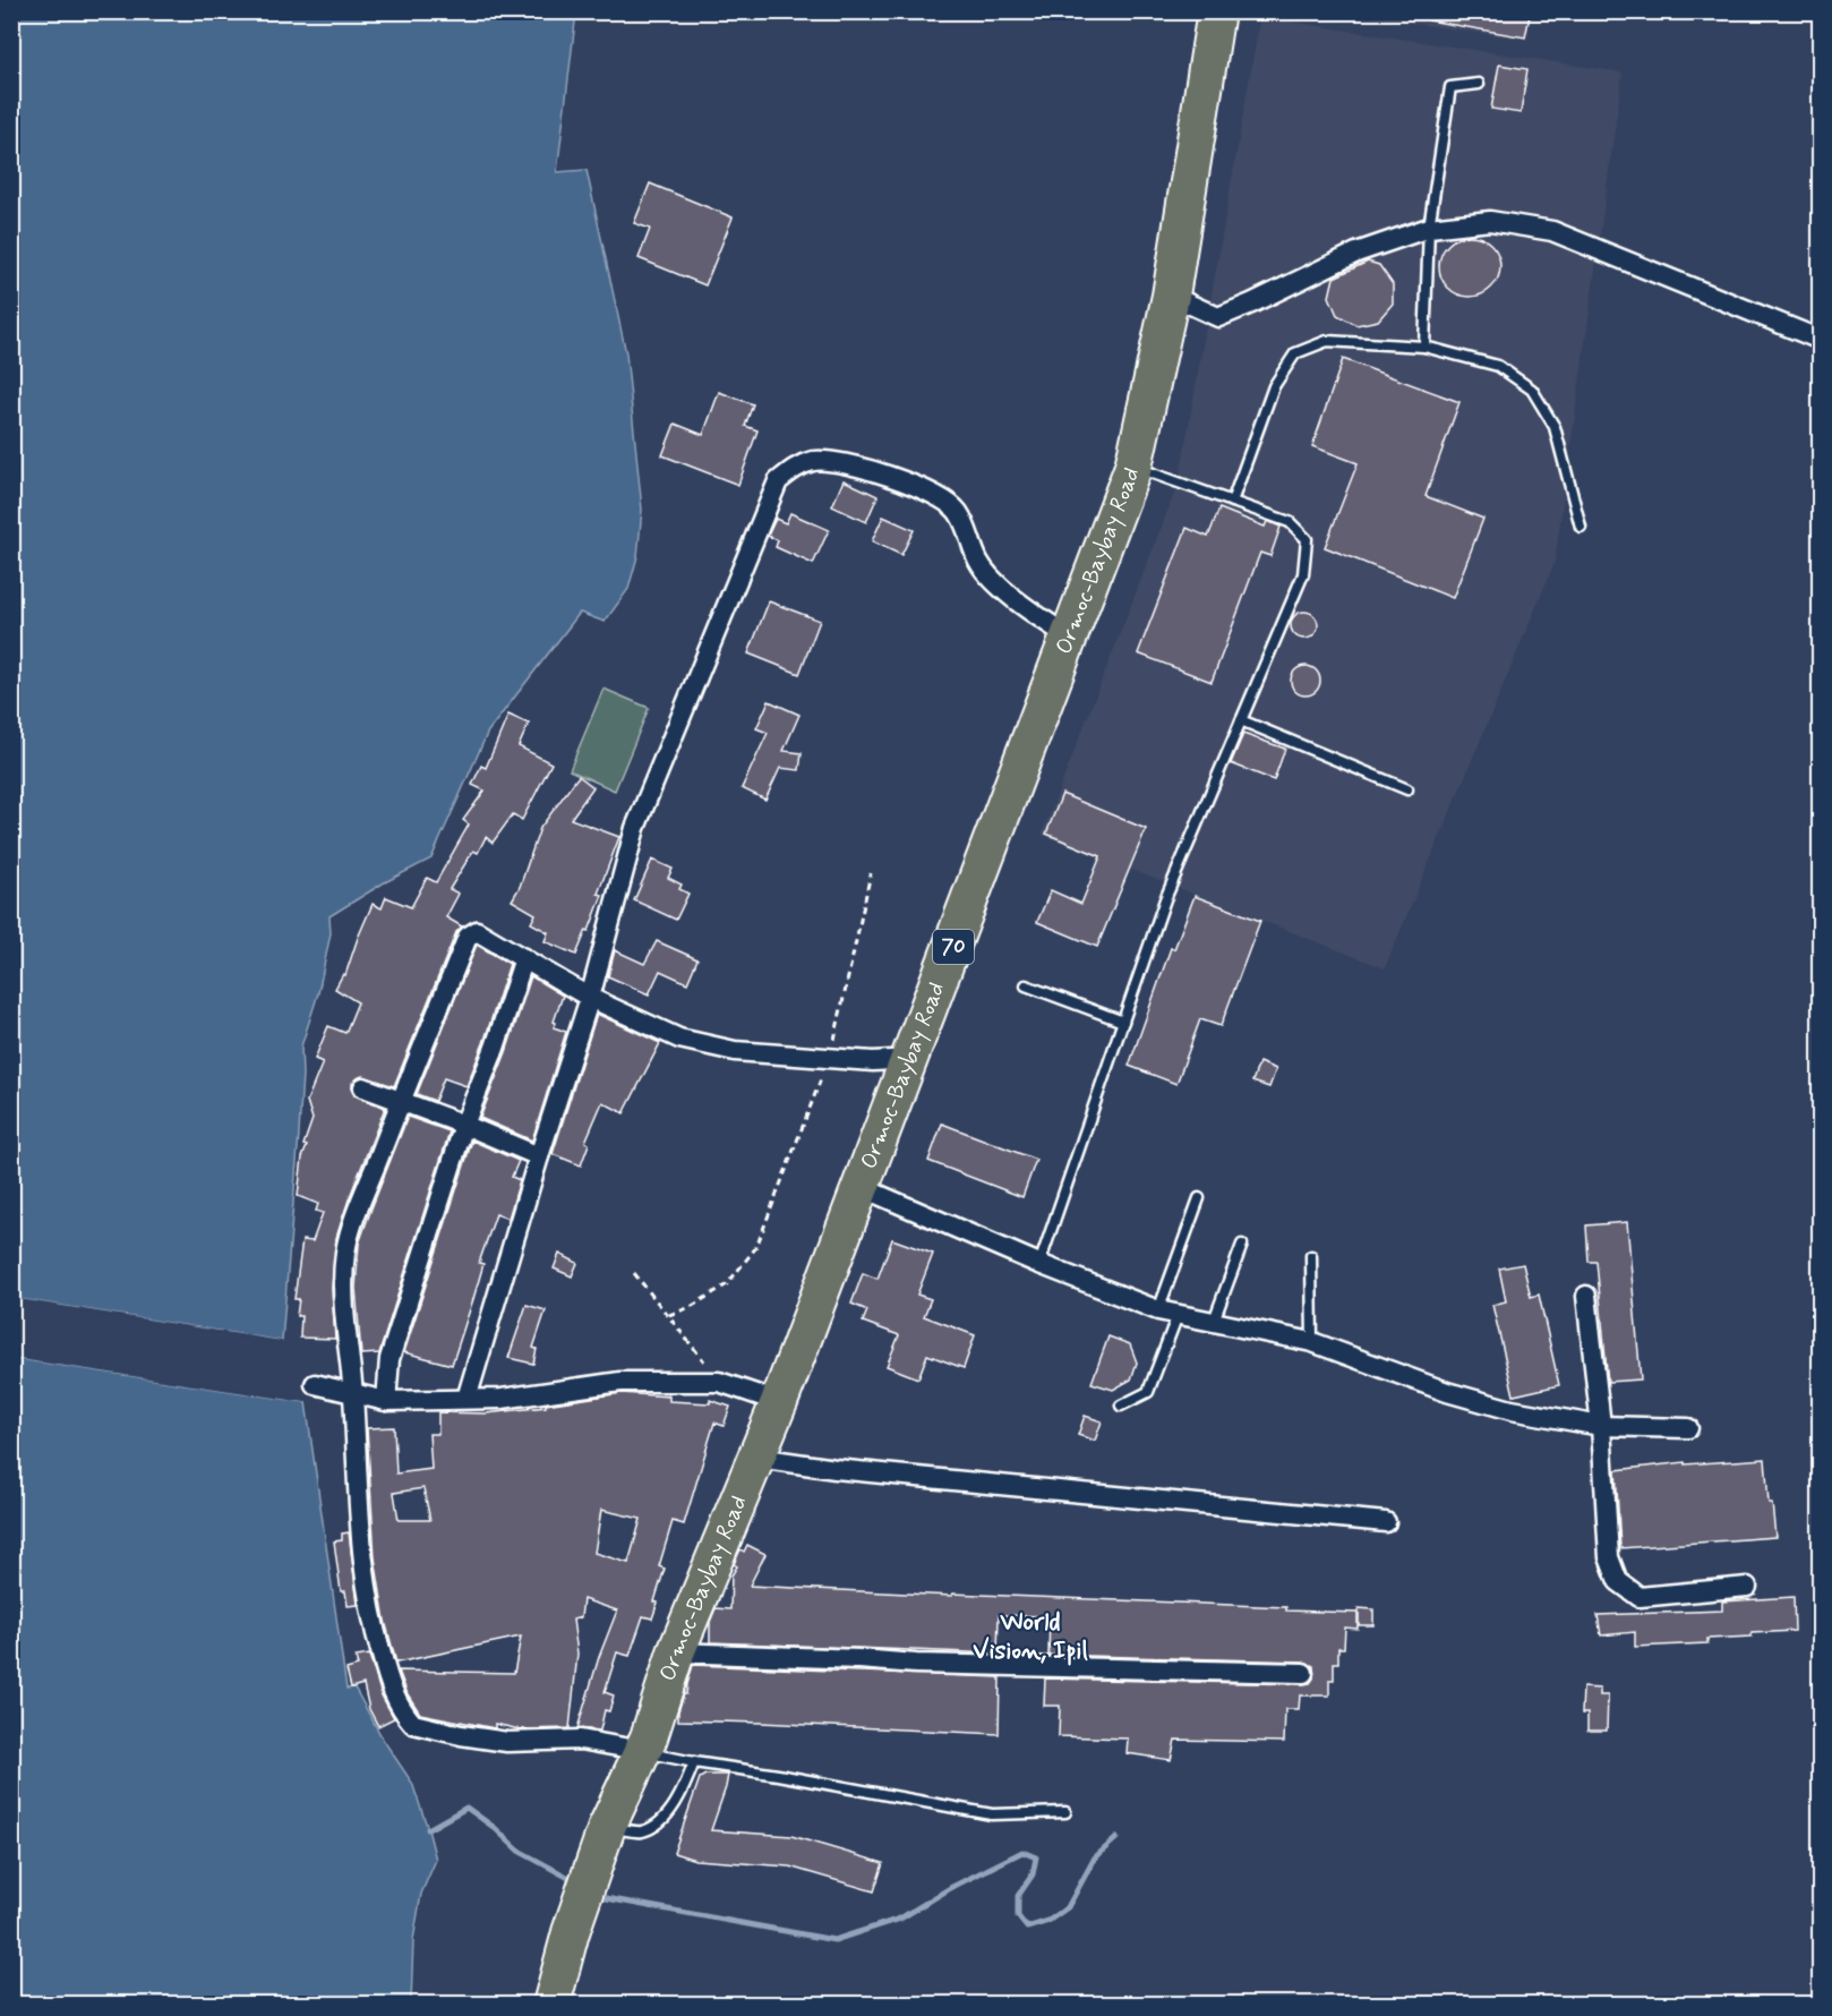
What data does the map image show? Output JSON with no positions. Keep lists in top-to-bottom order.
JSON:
{
  "streets": {
    "highway": ["Ormoc-Baybay Road", "70"]
  },
  "districts": ["World Vision, Ipil"]
}
